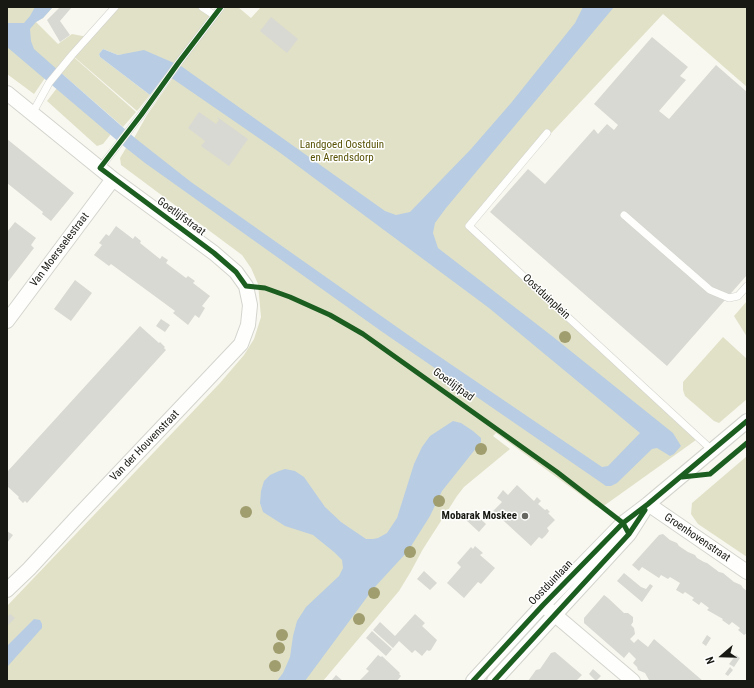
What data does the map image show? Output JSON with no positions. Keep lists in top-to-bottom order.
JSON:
{
  "streets": {
    "street": [
      "Goetlijfstraat",
      "Van Moersselestraat",
      "Van der Houvenstraat",
      "Groenhovenstraat",
      "Oostduinlaan"
    ],
    "lane": ["Oostduinplein"],
    "cycle path": ["Goetlijfpad"]
  },
  "crossings": [
    ["Goetlijfstraat", "Van Moersselestraat"],
    ["Goetlijfstraat", "Van der Houvenstraat"],
    ["Oostduinplein", "Oostduinlaan"],
    ["Groenhovenstraat", "Oostduinlaan"]
  ],
  "parks": ["Landgoed Oostduin en Arendsdorp"],
  "places": ["Mobarak Moskee"],
  "north": "left"
}
